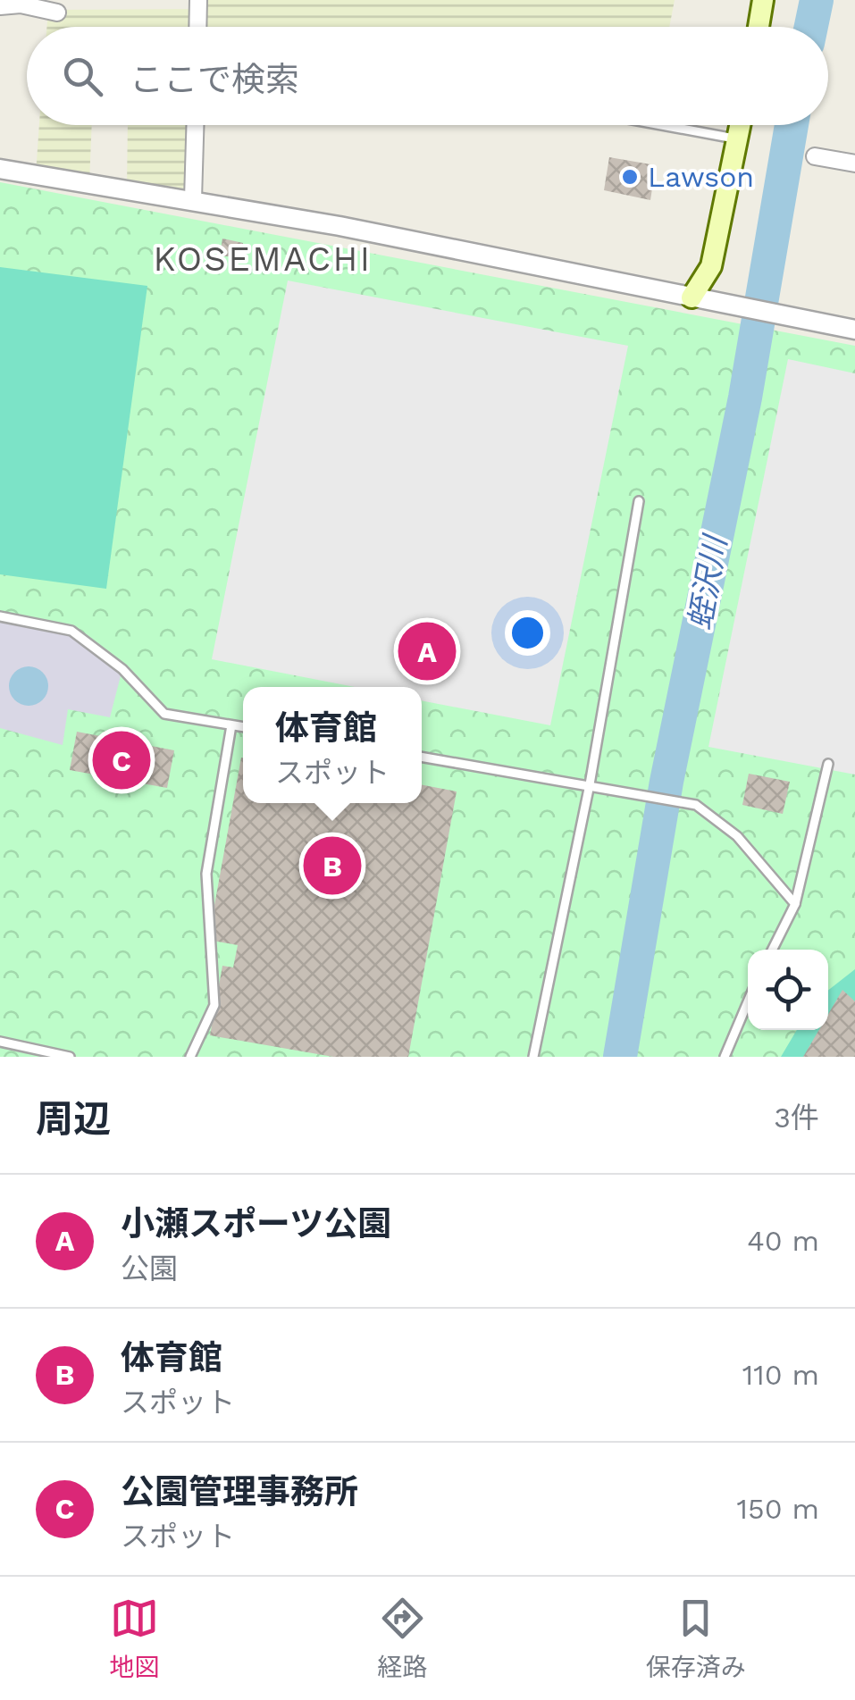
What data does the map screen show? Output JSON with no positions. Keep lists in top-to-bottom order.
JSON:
{
  "districts": ["KOSEMACHI"],
  "water": ["蛭沢川"],
  "places": ["Lawson"],
  "page": {
    "search": "ここで検索",
    "pins": ["A", "C", "B"],
    "popup": ["体育館", "スポット"],
    "heading": ["周辺", "3件"],
    "list": [
      {
        "mark": "A",
        "name": "小瀬スポーツ公園",
        "note": "公園",
        "value": "40 m"
      },
      {
        "mark": "B",
        "name": "体育館",
        "note": "スポット",
        "value": "110 m"
      },
      {
        "mark": "C",
        "name": "公園管理事務所",
        "note": "スポット",
        "value": "150 m"
      }
    ],
    "nav": ["地図", "経路", "保存済み"]
  }
}
